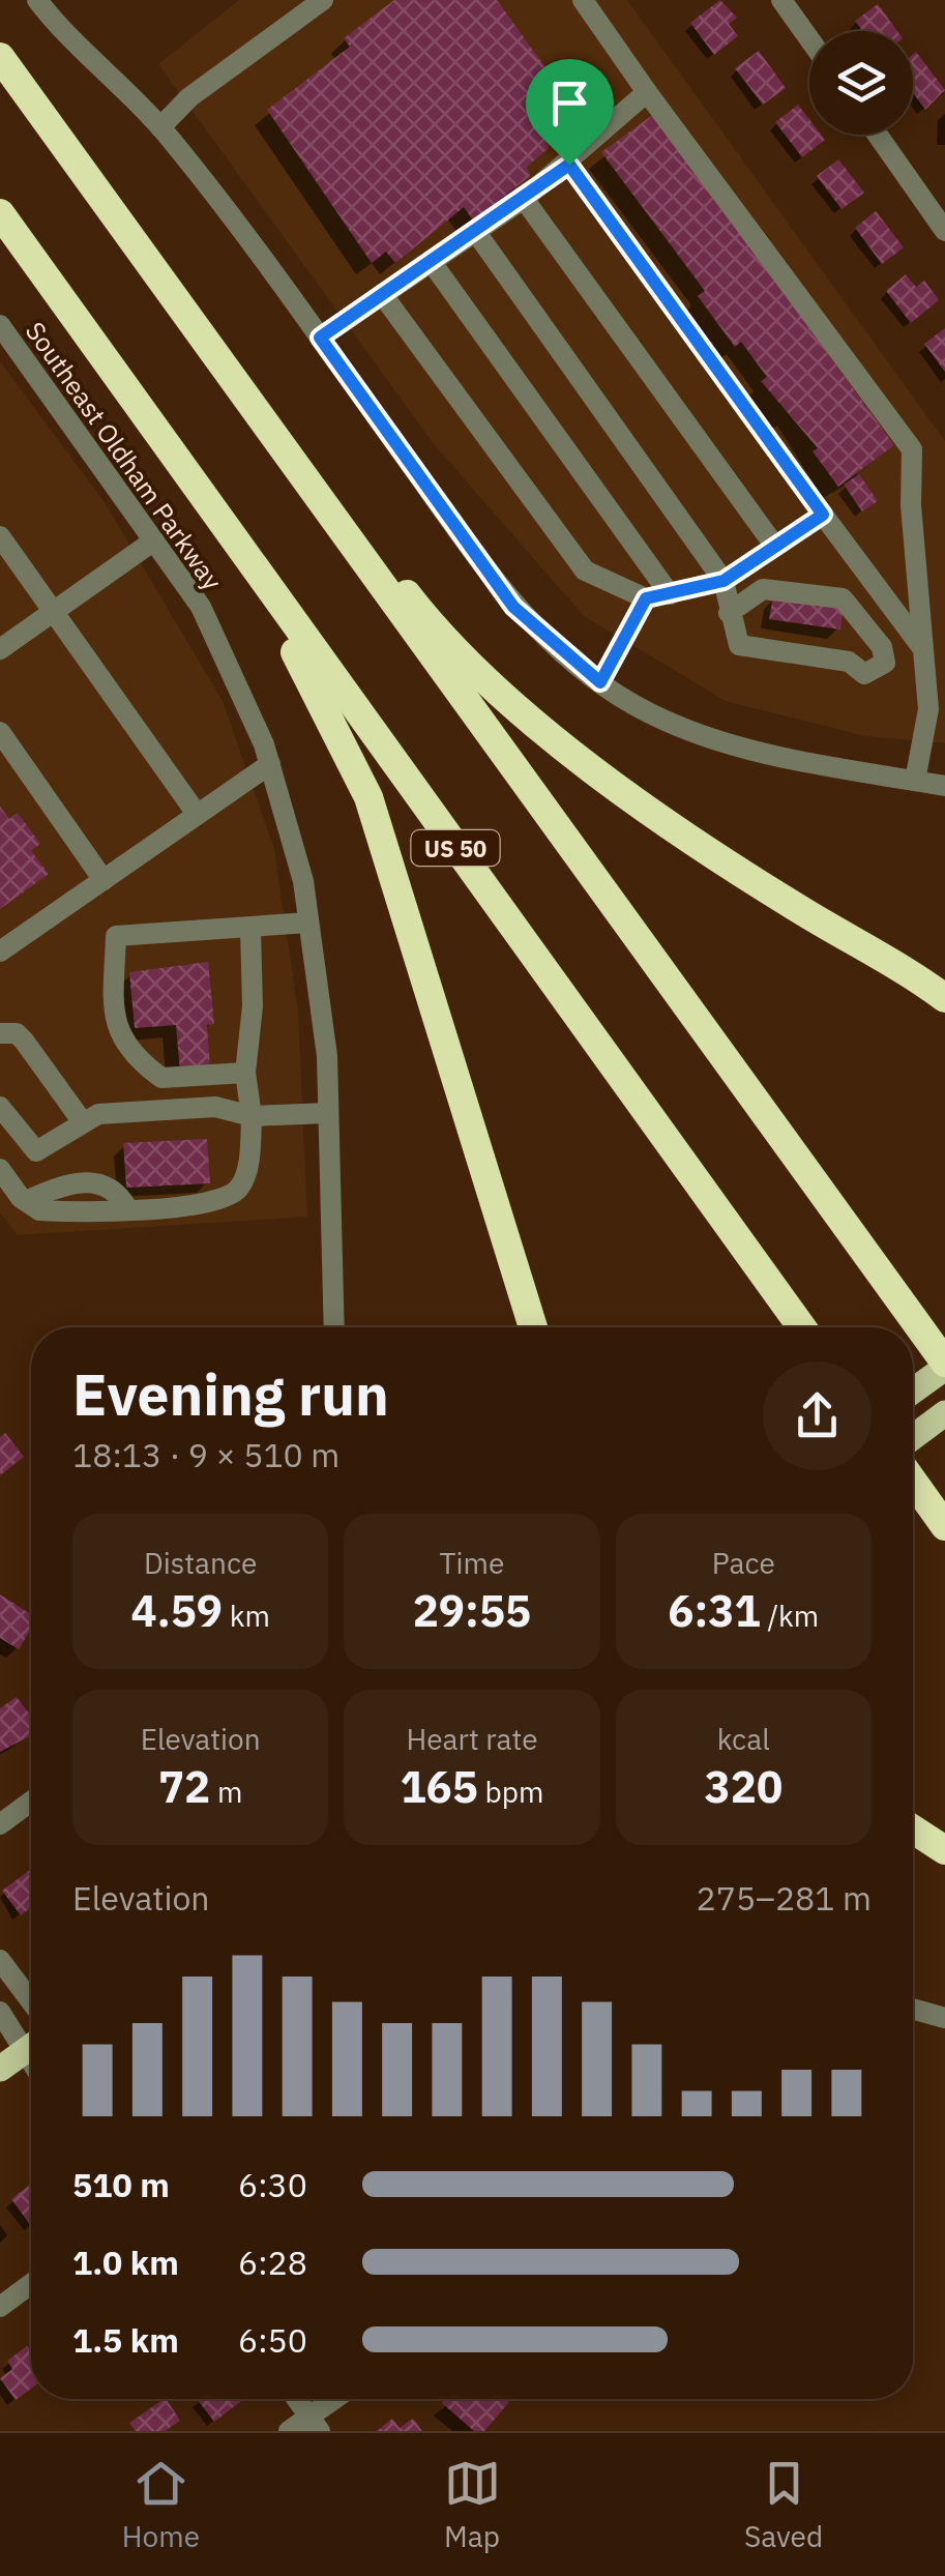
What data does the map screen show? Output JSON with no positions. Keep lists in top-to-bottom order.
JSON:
{
  "streets": {
    "highway": ["US 50"],
    "street": ["Southeast Oldham Parkway"]
  },
  "page": {
    "heading": ["Evening run", "18:13 · 9 × 510 m"],
    "stats": [
      ["Distance", "4.59 km"],
      ["Time", "29:55"],
      ["Pace", "6:31 /km"],
      ["Elevation", "72 m"],
      ["Heart rate", "165 bpm"],
      ["kcal", "320"]
    ],
    "chart": ["Elevation", "275–281 m"],
    "list": [
      {
        "name": "510 m",
        "note": "6:30"
      },
      {
        "name": "1.0 km",
        "note": "6:28"
      },
      {
        "name": "1.5 km",
        "note": "6:50"
      }
    ],
    "tabs": ["Home", "Map", "Saved"]
  }
}
